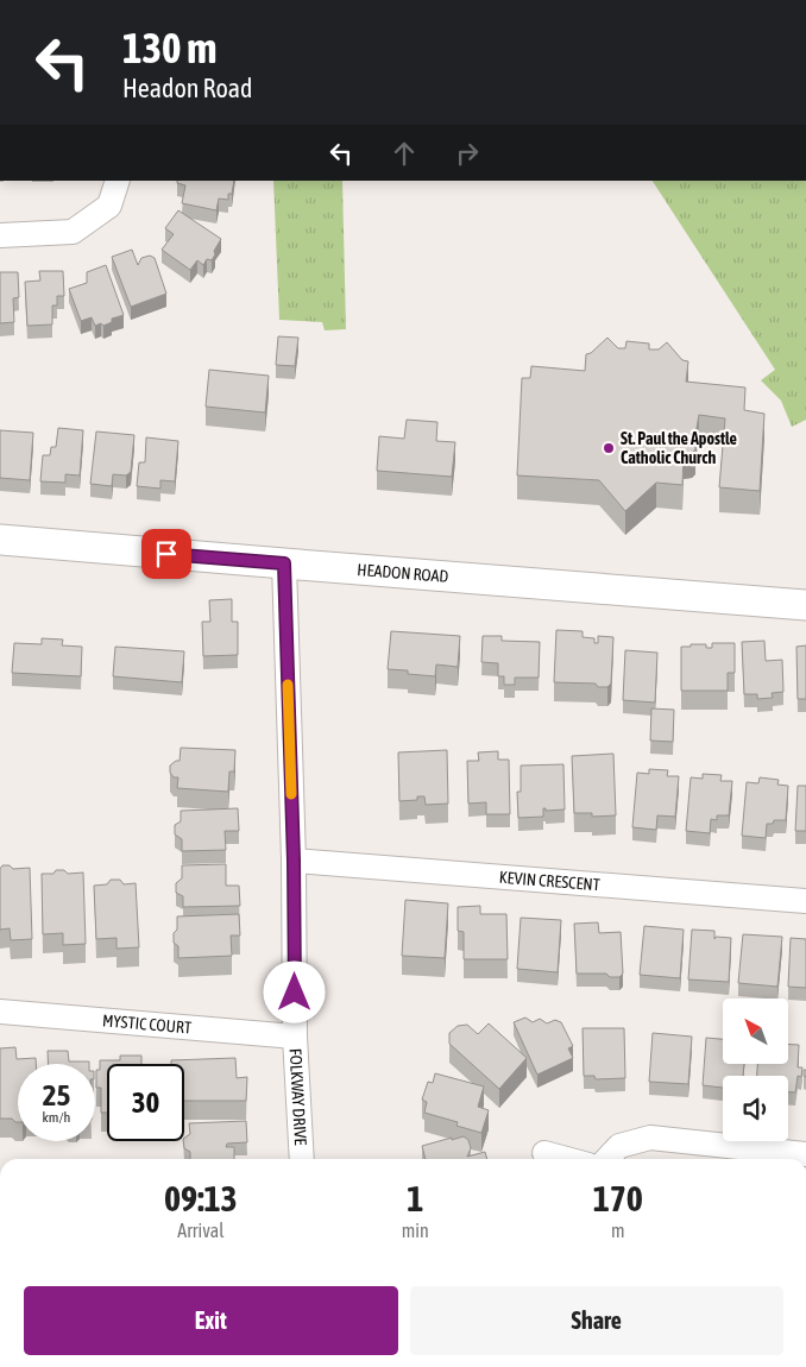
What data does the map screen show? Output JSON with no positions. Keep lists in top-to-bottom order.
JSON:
{
  "streets": {
    "street": [
      "HEADON ROAD",
      "KEVIN CRESCENT",
      "MYSTIC COURT",
      "FOLKWAY DRIVE"
    ]
  },
  "crossings": [
    ["HEADON ROAD", "FOLKWAY DRIVE"],
    ["KEVIN CRESCENT", "FOLKWAY DRIVE"],
    ["MYSTIC COURT", "FOLKWAY DRIVE"]
  ],
  "places": ["St. Paul the Apostle Catholic Church"],
  "north": "top left",
  "page": {
    "turn": ["130 m", "Headon Road"],
    "speed": "25 km/h",
    "limit": "30",
    "eta": [
      "09:13",
      "Arrival",
      "1",
      "min",
      "170",
      "m"
    ],
    "buttons": ["Exit", "Share"]
  }
}
